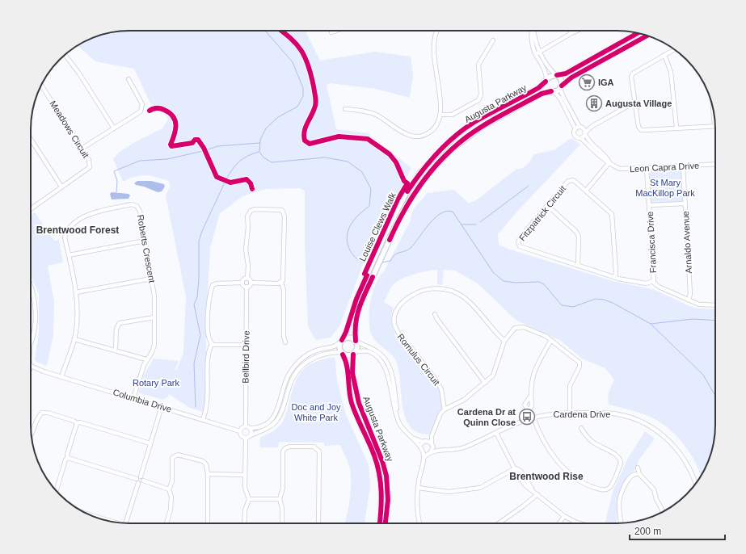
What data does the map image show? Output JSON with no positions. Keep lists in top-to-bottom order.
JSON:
{
  "streets": {
    "main road": ["Augusta Parkway"],
    "street": [
      "Meadows Circuit",
      "Leon Capra Drive",
      "Fitzpatrick Circuit",
      "Francisca Drive",
      "Arnaldo Avenue",
      "Roberts Crescent",
      "Bellbird Drive",
      "Romulus Circuit",
      "Columbia Drive",
      "Cardena Drive"
    ],
    "cycle path": ["Louise Clews Walk"]
  },
  "crossings": [
    ["Leon Capra Drive", "Francisca Drive"],
    ["Leon Capra Drive", "Arnaldo Avenue"],
    ["Fitzpatrick Circuit", "Francisca Drive"],
    ["Francisca Drive", "Arnaldo Avenue"],
    ["Roberts Crescent", "Columbia Drive"],
    ["Bellbird Drive", "Columbia Drive"]
  ],
  "districts": ["Brentwood Forest", "Brentwood Rise"],
  "parks": ["St Mary MacKillop Park", "Rotary Park", "Doc and Joy White Park"],
  "places": {
    "supermarket": ["IGA"],
    "building": ["Augusta Village"],
    "bus stop": ["Cardena Dr at Quinn Close"]
  },
  "scale_bar": "200 m"
}
